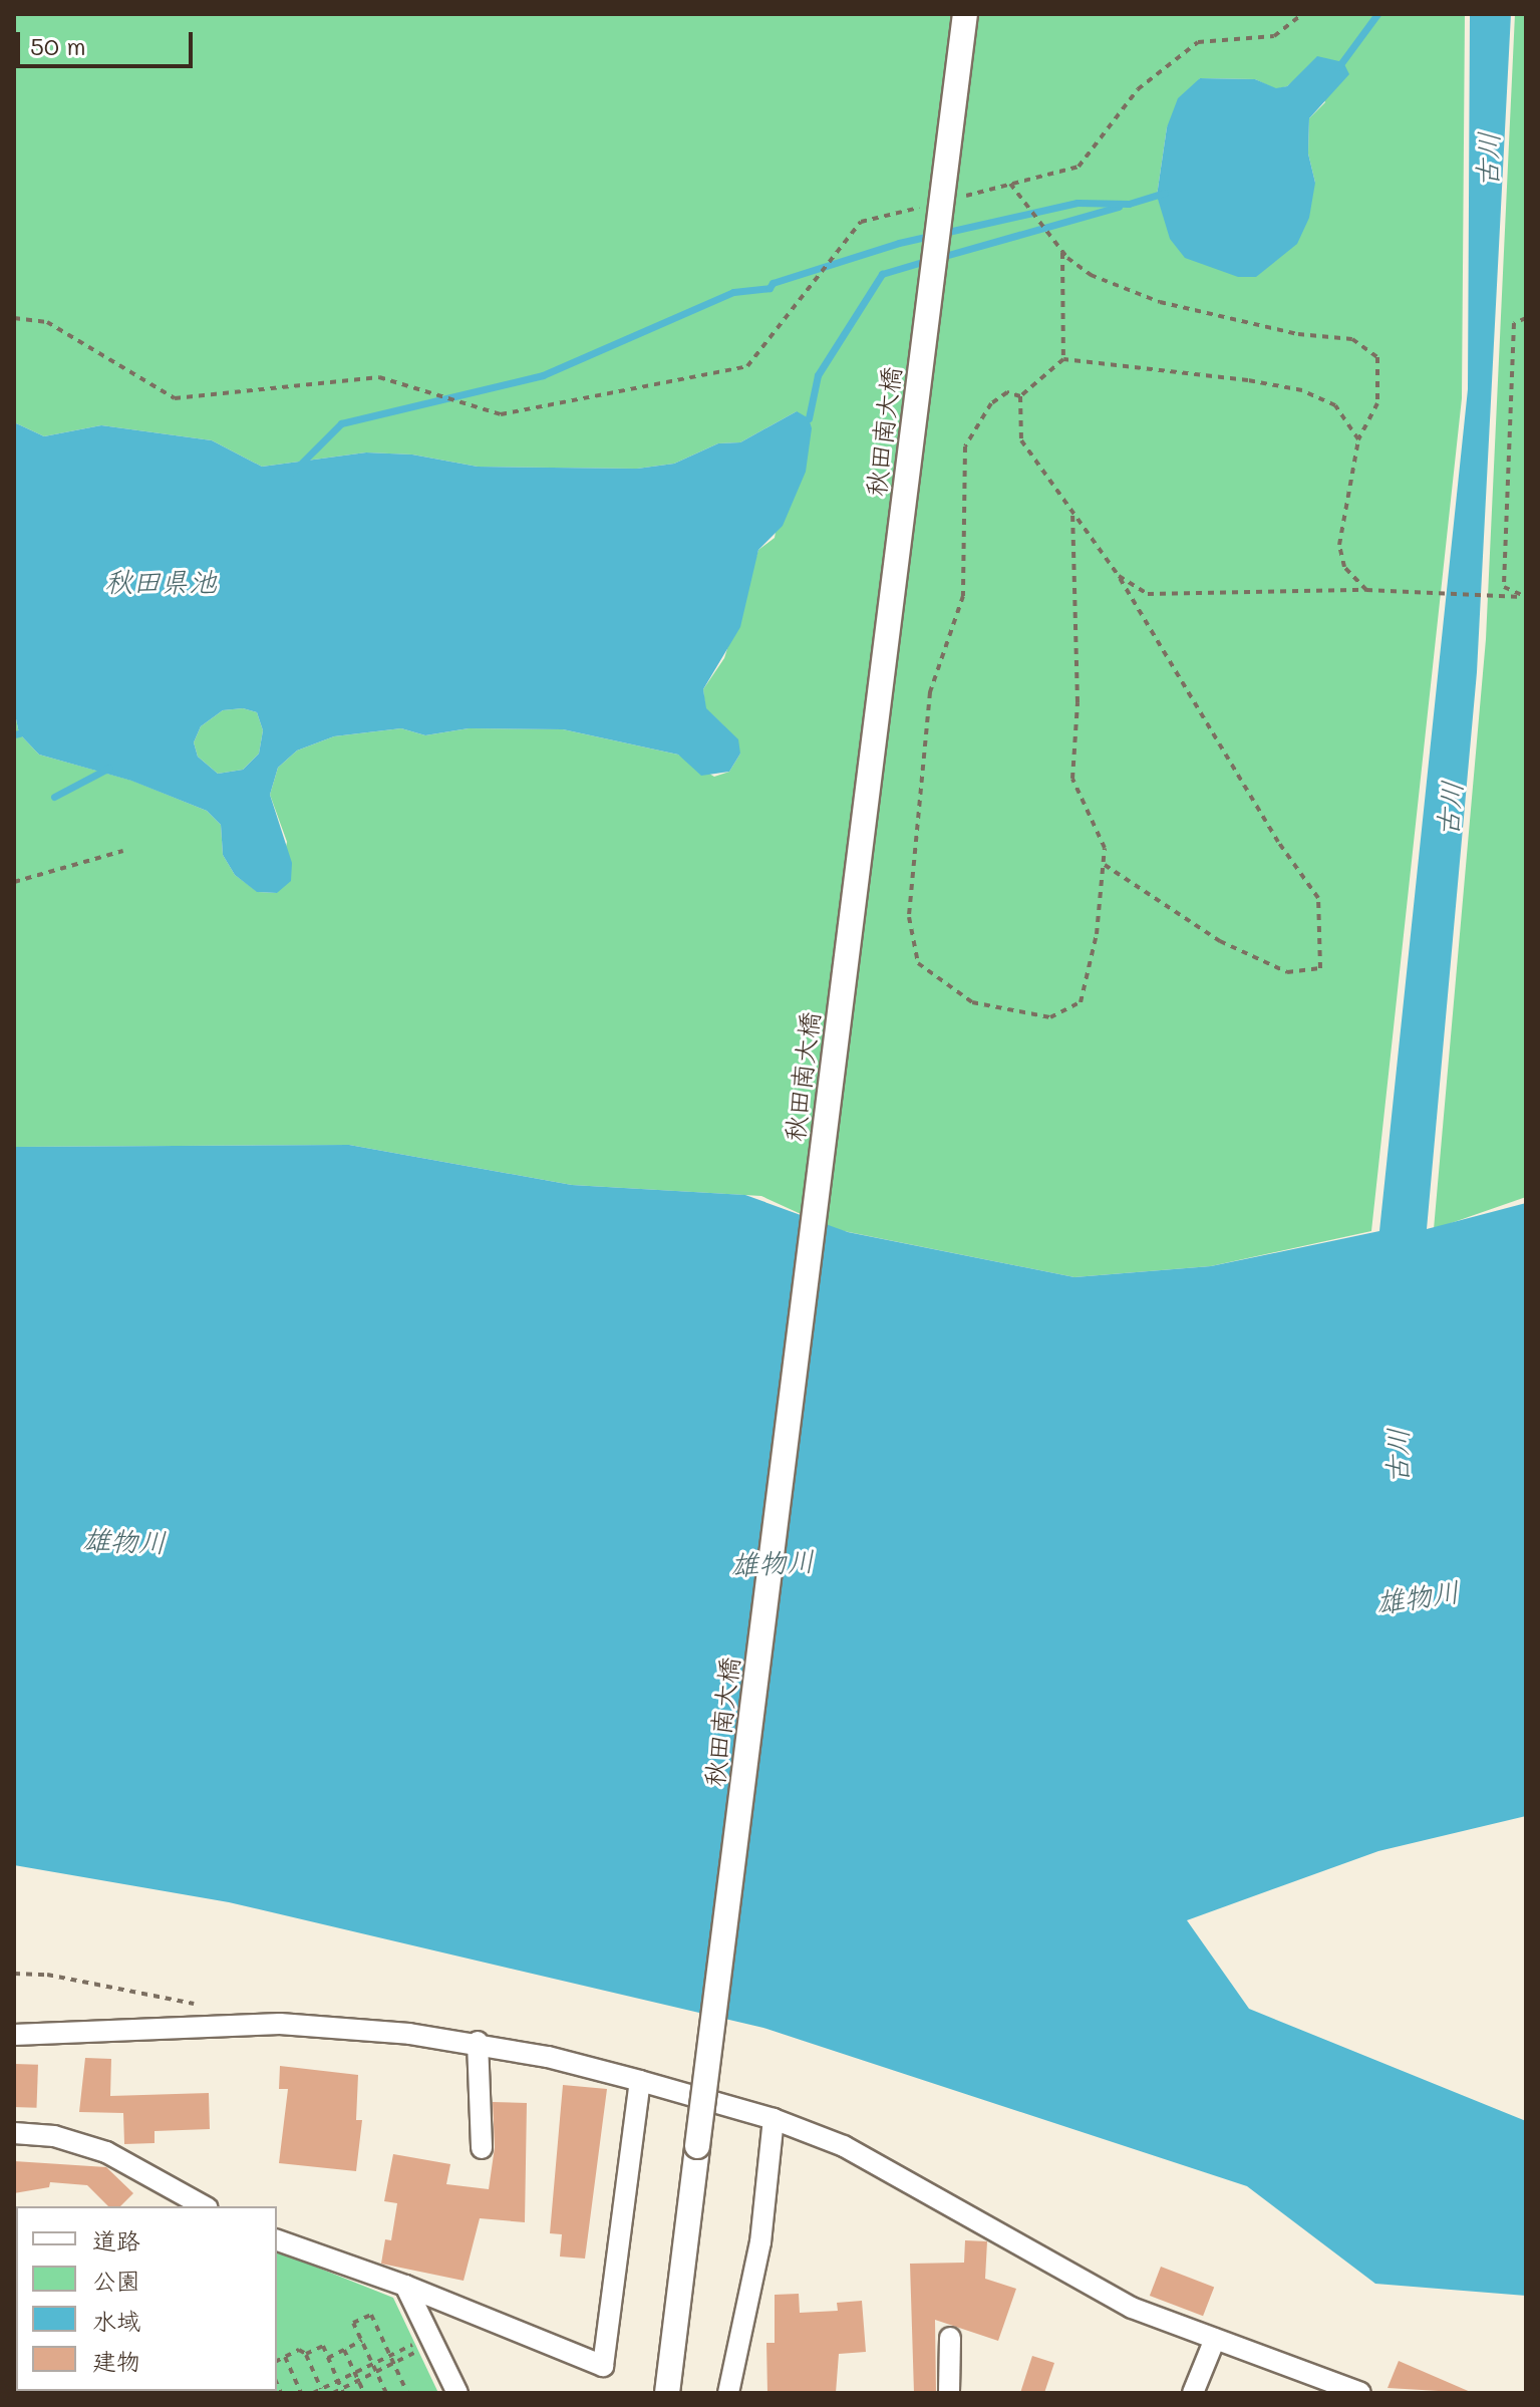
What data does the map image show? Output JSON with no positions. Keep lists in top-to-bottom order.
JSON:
{
  "streets": {
    "street": ["秋田南大橋"]
  },
  "water": ["古川", "秋田県池", "雄物川"],
  "legend": [
    "道路",
    "公園",
    "水域",
    "建物"
  ],
  "scale_bar": "50 m"
}
